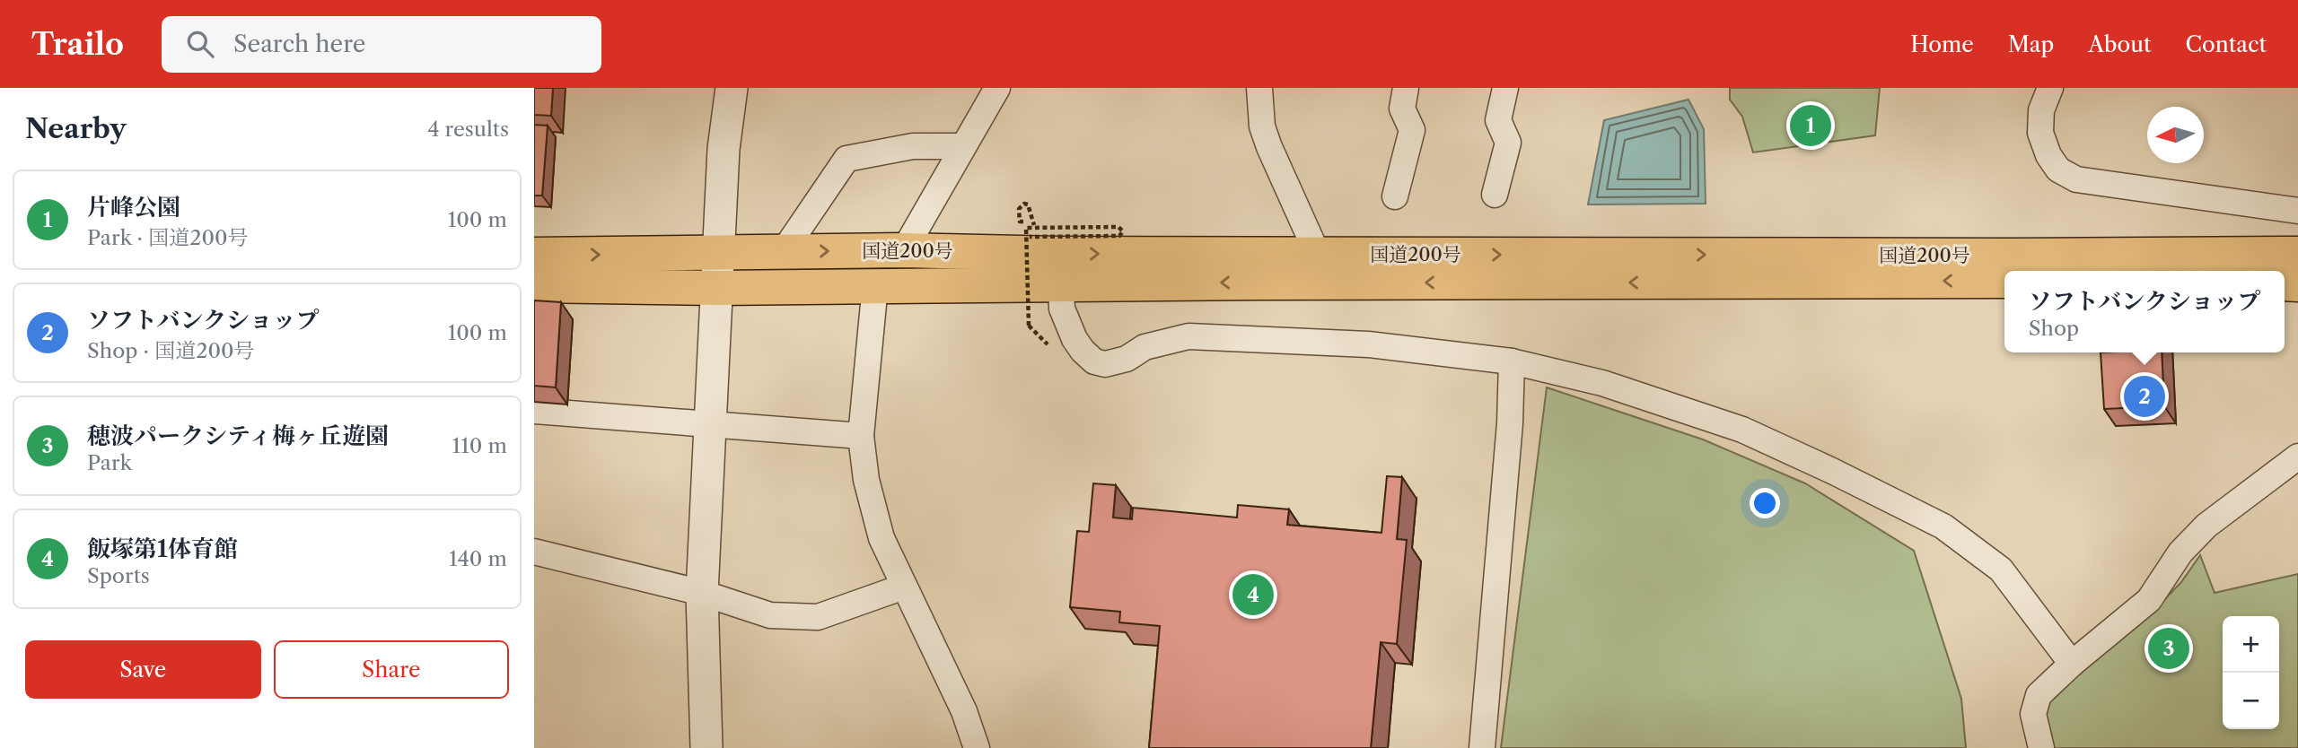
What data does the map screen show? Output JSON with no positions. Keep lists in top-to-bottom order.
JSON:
{
  "streets": {
    "highway": ["国道200号"]
  },
  "north": "left",
  "page": {
    "header": "Trailo",
    "search": "Search here",
    "nav": [
      "Home",
      "Map",
      "About",
      "Contact"
    ],
    "heading": ["Nearby", "4 results"],
    "pins": [
      "1",
      "2",
      "4",
      "3"
    ],
    "list": [
      {
        "mark": "1",
        "name": "片峰公園",
        "note": "Park · 国道200号",
        "value": "100 m"
      },
      {
        "mark": "2",
        "name": "ソフトバンクショップ",
        "note": "Shop · 国道200号",
        "value": "100 m"
      },
      {
        "mark": "3",
        "name": "穂波パークシティ梅ヶ丘遊園",
        "note": "Park",
        "value": "110 m"
      },
      {
        "mark": "4",
        "name": "飯塚第1体育館",
        "note": "Sports",
        "value": "140 m"
      }
    ],
    "popup": ["ソフトバンクショップ", "Shop"],
    "map_buttons": ["+", "−"],
    "buttons": ["Save", "Share"]
  }
}
